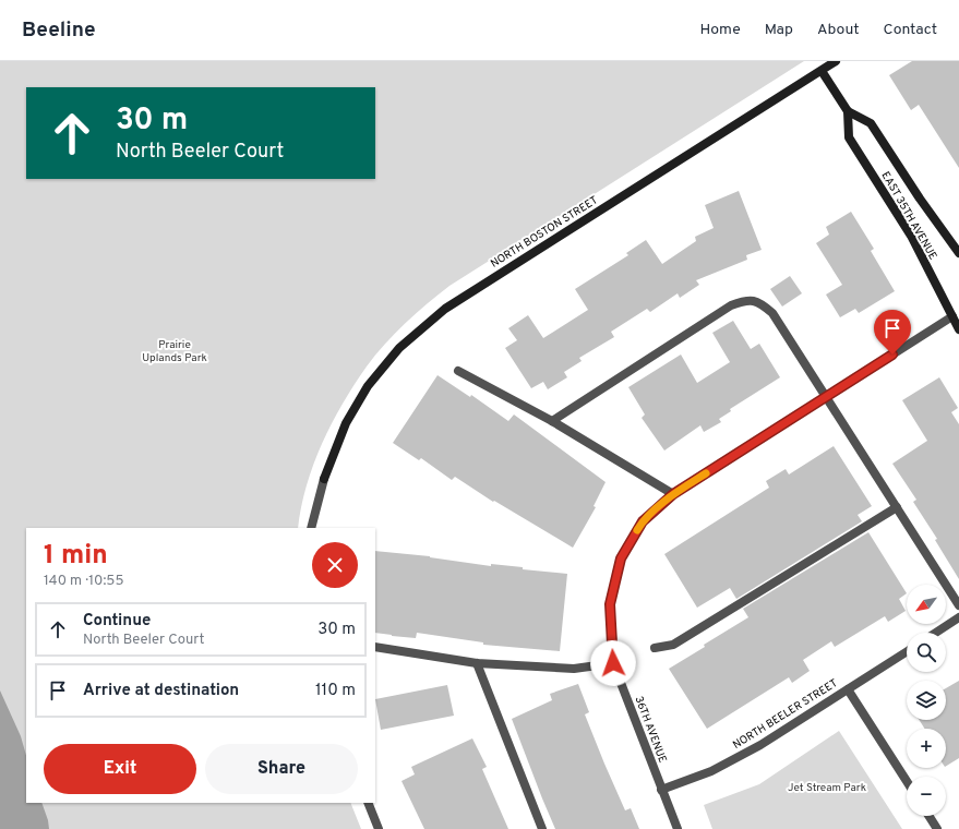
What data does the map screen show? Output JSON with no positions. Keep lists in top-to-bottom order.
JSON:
{
  "streets": {
    "street": [
      "EAST 35TH AVENUE",
      "NORTH BOSTON STREET",
      "NORTH BEELER STREET",
      "36TH AVENUE"
    ]
  },
  "crossings": [
    ["EAST 35TH AVENUE", "NORTH BOSTON STREET"],
    ["EAST 35TH AVENUE", "36TH AVENUE"],
    ["NORTH BEELER STREET", "36TH AVENUE"]
  ],
  "parks": ["Prairie Uplands Park", "Jet Stream Park"],
  "north": "bottom left",
  "page": {
    "header": "Beeline",
    "nav": [
      "Home",
      "Map",
      "About",
      "Contact"
    ],
    "turn": ["30 m", "North Beeler Court"],
    "heading": ["1 min", "140 m · 10:55"],
    "map_buttons": ["+", "−"],
    "list": [
      {
        "name": "Continue",
        "note": "North Beeler Court",
        "value": "30 m"
      },
      {
        "name": "Arrive at destination",
        "value": "110 m"
      }
    ],
    "buttons": ["Exit", "Share"]
  }
}
